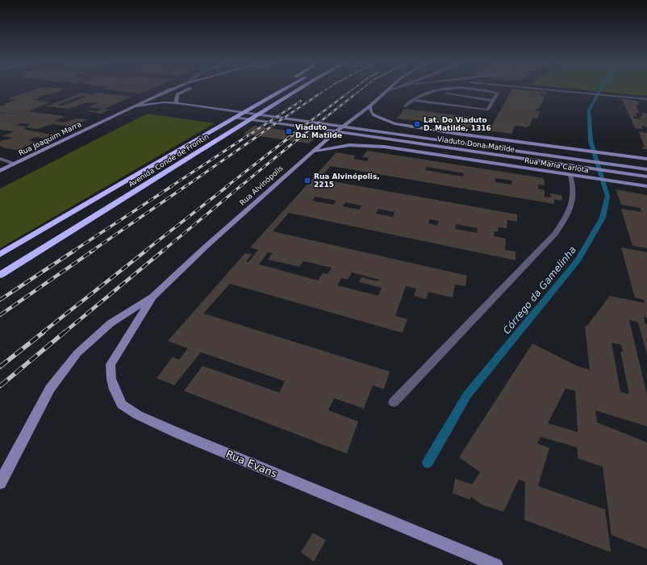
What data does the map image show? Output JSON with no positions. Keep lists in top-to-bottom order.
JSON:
{
  "streets": {
    "highway": ["Avenida Conde de Frontin"],
    "street": [
      "Rua Joaquim Marra",
      "Viaduto Dona Matilde",
      "Rua Maria Carlota",
      "Rua Alvinópolis",
      "Rua Evans"
    ]
  },
  "crossings": [
    ["Rua Joaquim Marra", "Viaduto Dona Matilde"],
    ["Rua Maria Carlota", "Rua Alvinópolis"],
    ["Rua Alvinópolis", "Rua Evans"]
  ],
  "water": ["Córrego da Gamelinha"],
  "places": {
    "transit": ["Lat. Do Viaduto D. Matilde, 1316", "Viaduto Da. Matilde", "Rua Alvinópolis, 2215"]
  }
}
